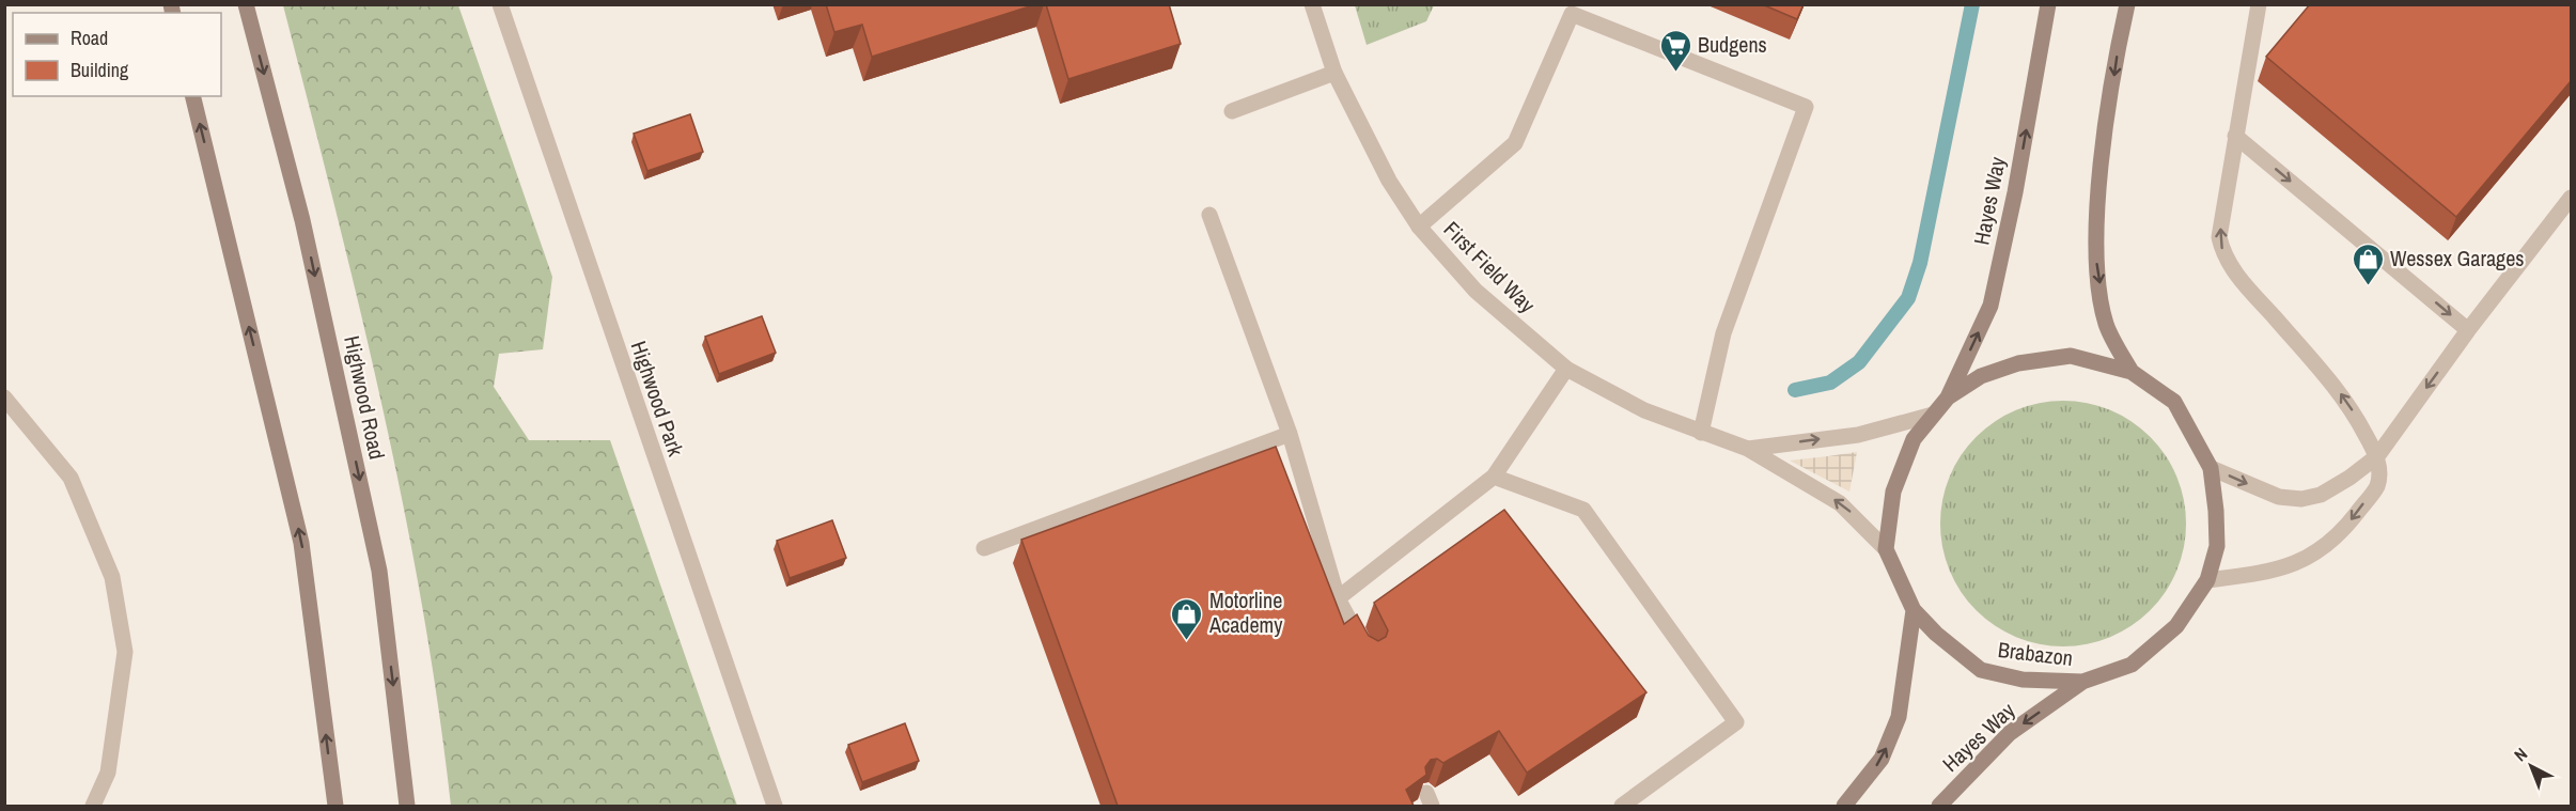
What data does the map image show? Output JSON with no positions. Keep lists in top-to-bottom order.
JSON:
{
  "streets": {
    "street": [
      "Hayes Way",
      "First Field Way",
      "Highwood Road",
      "Highwood Park",
      "Brabazon"
    ]
  },
  "crossings": [
    ["Hayes Way", "Brabazon"],
    ["First Field Way", "Brabazon"]
  ],
  "places": {
    "supermarket": ["Budgens"],
    "shop": ["Wessex Garages", "Motorline Academy"]
  },
  "legend": ["Road", "Building"],
  "north": "top left"
}
